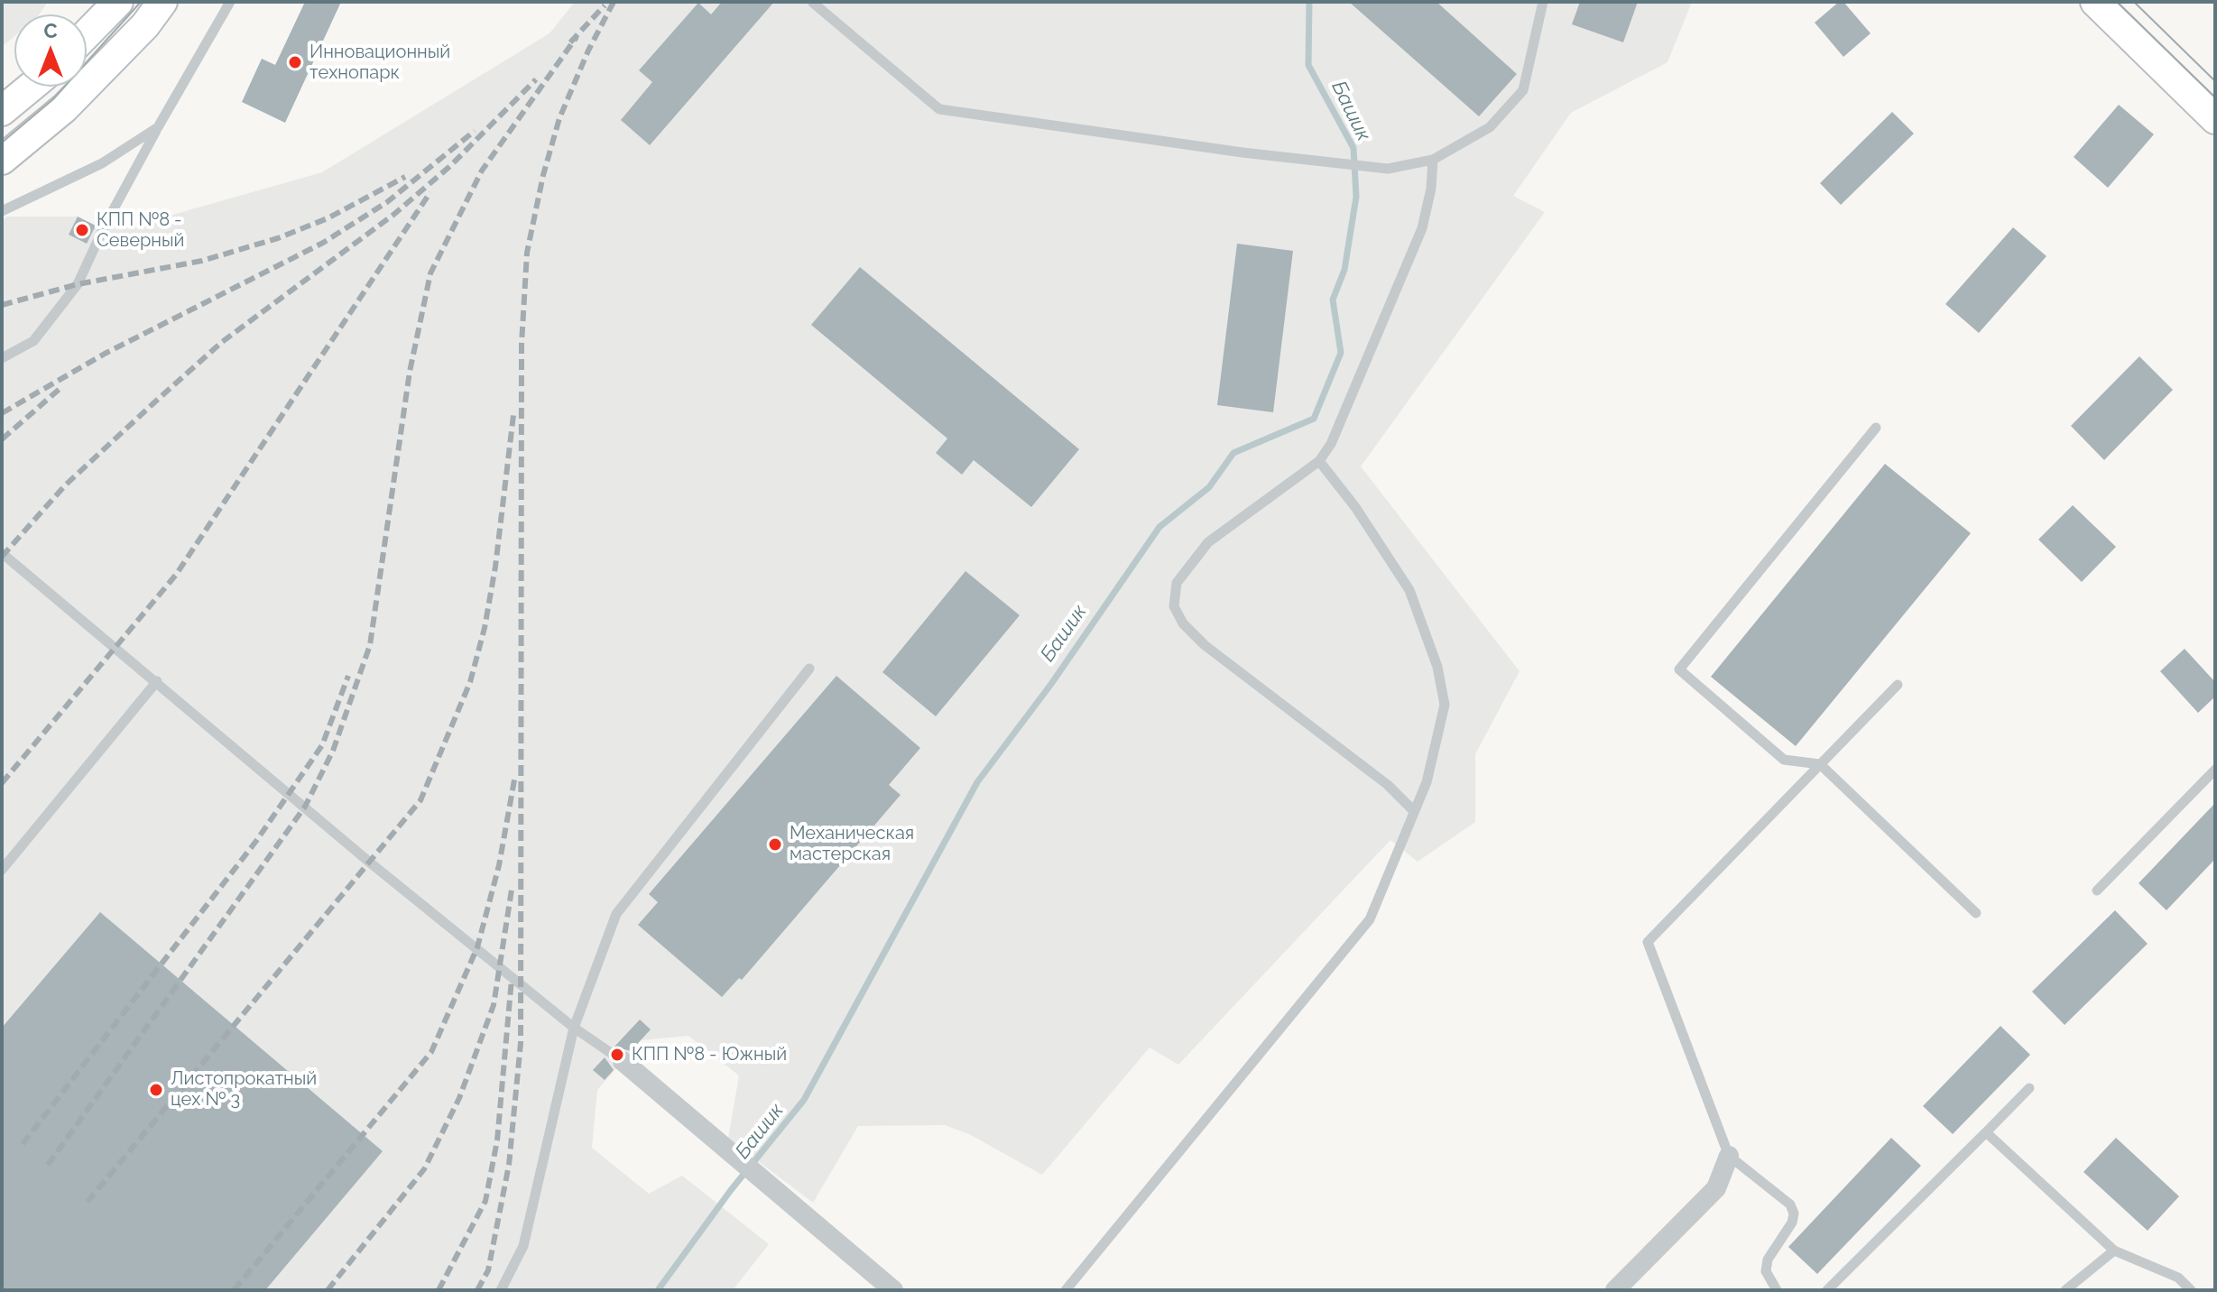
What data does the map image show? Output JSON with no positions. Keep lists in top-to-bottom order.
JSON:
{
  "water": ["Башик"],
  "places": [
    "Инновационный технопарк",
    "КПП №8 - Северный",
    "Механическая мастерская",
    "КПП №8 - Южный",
    "Листопрокатный цех № 3"
  ],
  "north": "top"
}
